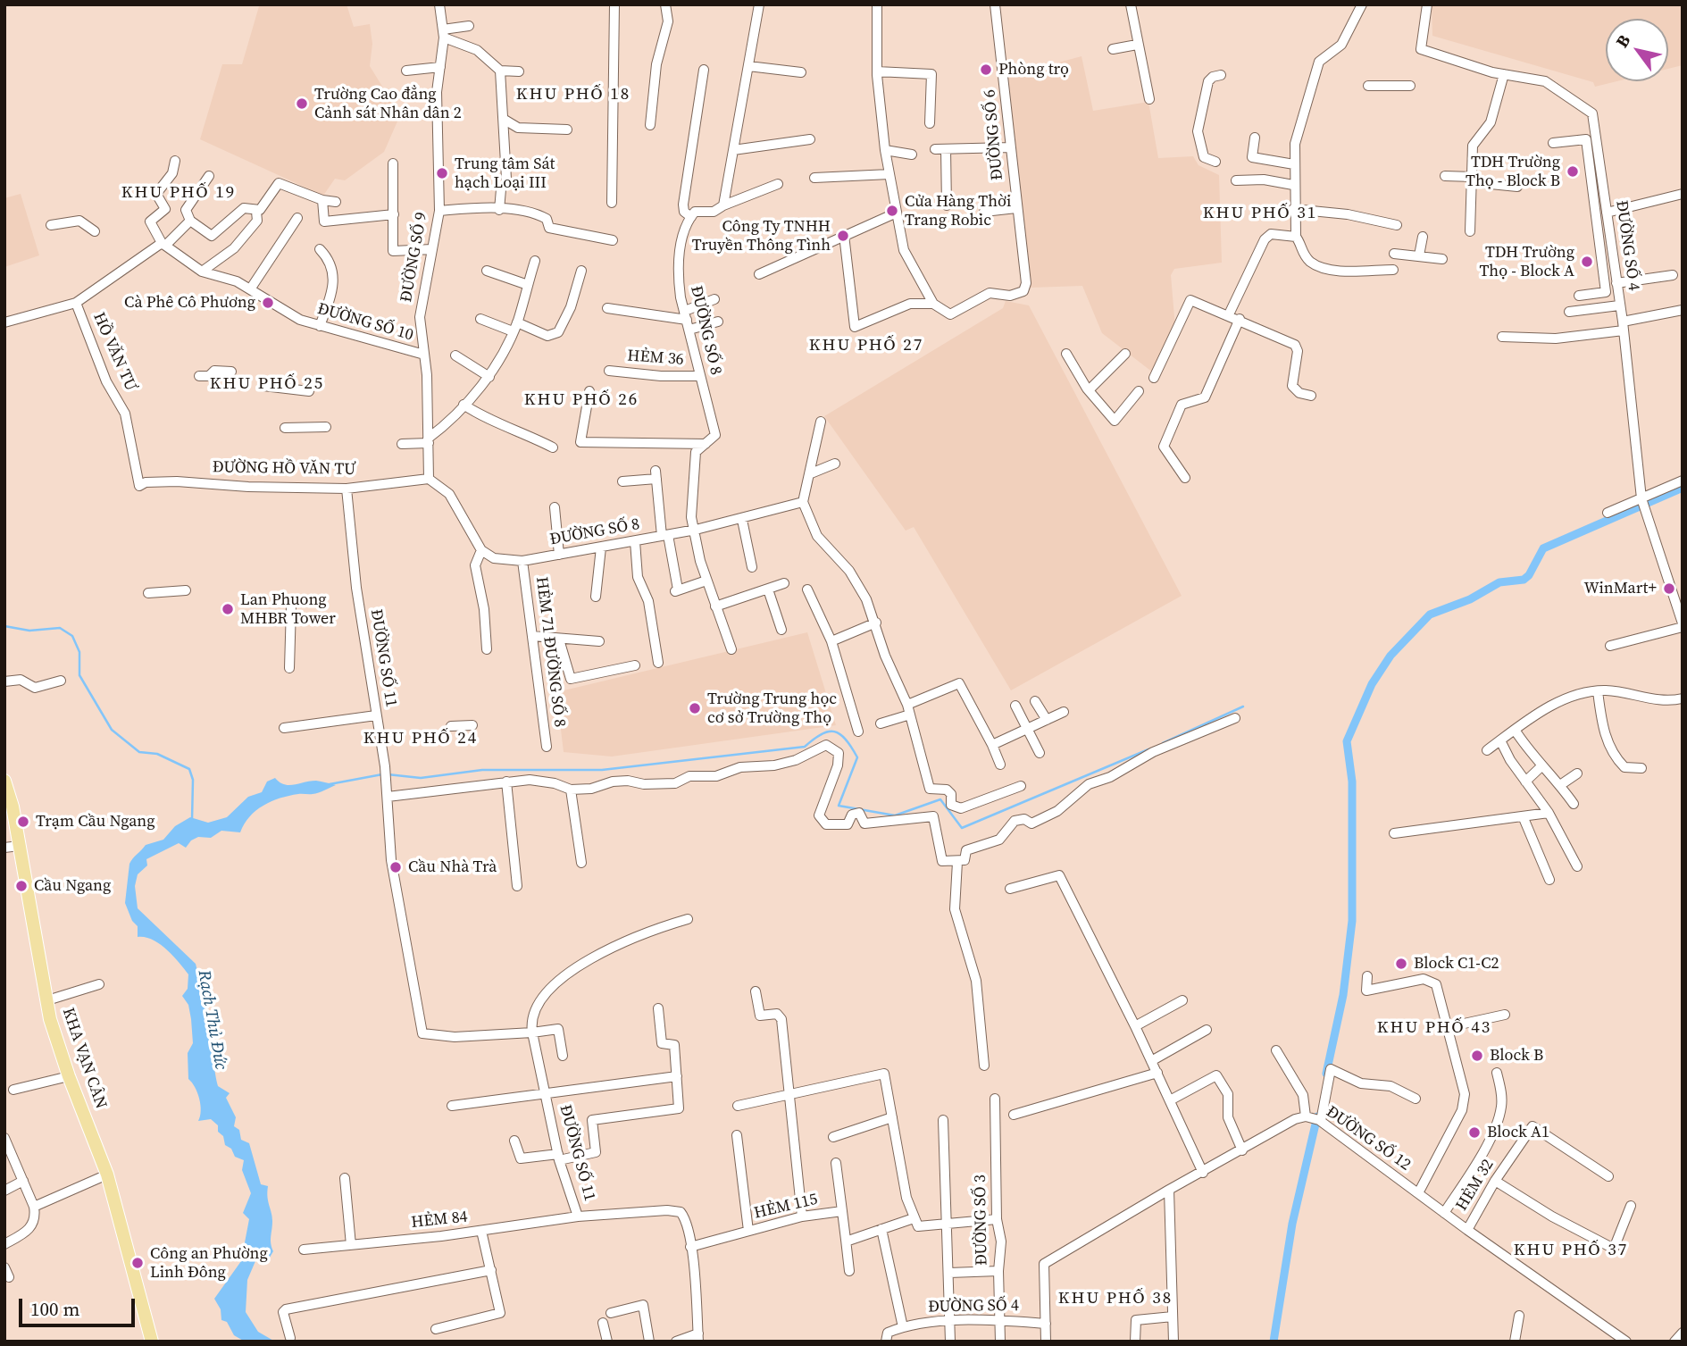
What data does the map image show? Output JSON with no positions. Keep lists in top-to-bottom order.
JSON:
{
  "streets": {
    "main road": ["KHA VẠN CÂN"],
    "street": [
      "ĐƯỜNG SỐ 6",
      "ĐƯỜNG SỐ 4",
      "ĐƯỜNG SỐ 9",
      "ĐƯỜNG SỐ 10",
      "ĐƯỜNG SỐ 8",
      "HỒ VĂN TƯ",
      "HẺM 36",
      "ĐƯỜNG HỒ VĂN TƯ",
      "HẺM 71 ĐƯỜNG SỐ 8",
      "ĐƯỜNG SỐ 11",
      "ĐƯỜNG SỐ 12",
      "HẺM 32",
      "HẺM 115",
      "HẺM 84",
      "ĐƯỜNG SỐ 3"
    ]
  },
  "crossings": [
    ["ĐƯỜNG SỐ 4", "ĐƯỜNG SỐ 12"],
    ["ĐƯỜNG SỐ 4", "ĐƯỜNG SỐ 3"],
    ["ĐƯỜNG SỐ 9", "ĐƯỜNG SỐ 10"],
    ["ĐƯỜNG SỐ 9", "ĐƯỜNG HỒ VĂN TƯ"],
    ["ĐƯỜNG SỐ 8", "HẺM 36"],
    ["ĐƯỜNG SỐ 8", "HẺM 71 ĐƯỜNG SỐ 8"],
    ["HỒ VĂN TƯ", "ĐƯỜNG HỒ VĂN TƯ"],
    ["ĐƯỜNG HỒ VĂN TƯ", "ĐƯỜNG SỐ 11"],
    ["ĐƯỜNG SỐ 11", "HẺM 115"],
    ["ĐƯỜNG SỐ 11", "HẺM 84"],
    ["ĐƯỜNG SỐ 12", "HẺM 32"]
  ],
  "districts": [
    "KHU PHỐ 18",
    "KHU PHỐ 19",
    "KHU PHỐ 31",
    "KHU PHỐ 27",
    "KHU PHỐ 25",
    "KHU PHỐ 26",
    "KHU PHỐ 24",
    "KHU PHỐ 43",
    "KHU PHỐ 37",
    "KHU PHỐ 38"
  ],
  "water": ["Rạch Thủ Đức"],
  "places": [
    "Phòng trọ",
    "Trường Cao đẳng Cảnh sát Nhân dân 2",
    "TDH Trường Thọ - Block B",
    "Trung tâm Sát hạch Loại III",
    "Cửa Hàng Thời Trang Robic",
    "Công Ty TNHH Truyền Thông Tình",
    "TDH Trường Thọ - Block A",
    "Cà Phê Cô Phương",
    "WinMart+",
    "Lan Phuong MHBR Tower",
    "Trường Trung học cơ sở Trường Thọ",
    "Trạm Cầu Ngang",
    "Cầu Nhà Trà",
    "Cầu Ngang",
    "Block C1-C2",
    "Block B",
    "Block A1",
    "Công an Phường Linh Đông"
  ],
  "scale_bar": "100 m",
  "north": "top left"
}
